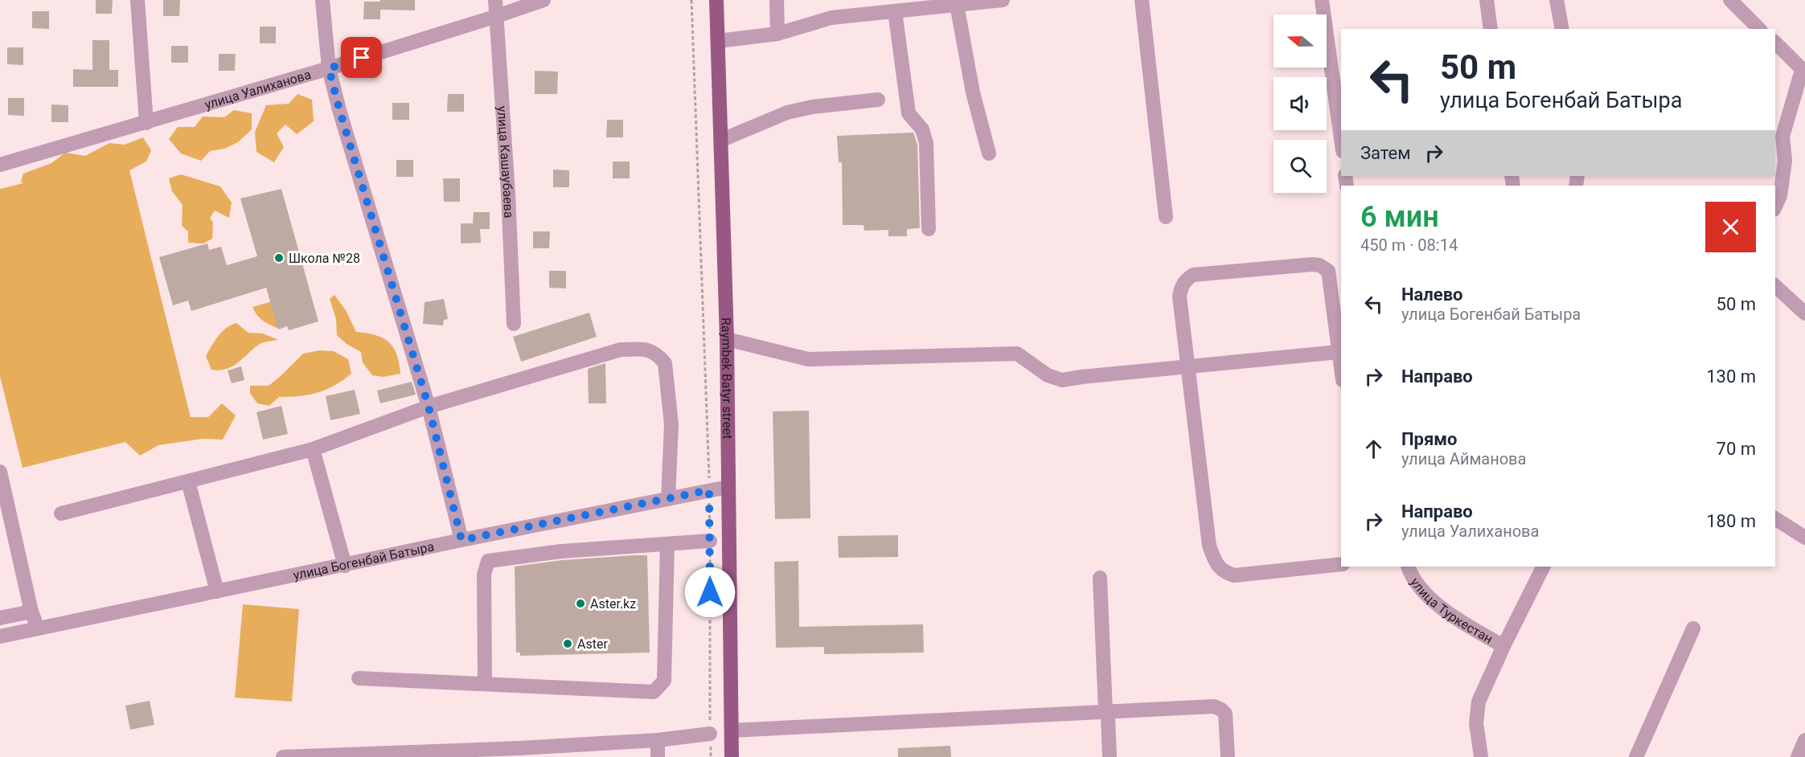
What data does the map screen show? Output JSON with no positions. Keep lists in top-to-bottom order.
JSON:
{
  "streets": {
    "main road": ["Raymbek Batyr street"],
    "street": [
      "улица Уалиханова",
      "улица Кашаубаева",
      "улица Богенбай Батыра",
      "улица Туркестан"
    ]
  },
  "crossings": [
    ["улица Уалиханова", "улица Кашаубаева"],
    ["Raymbek Batyr street", "улица Богенбай Батыра"]
  ],
  "places": ["Школа №28", "Aster.kz", "Aster"],
  "north": "left",
  "page": {
    "turn": ["50 m", "улица Богенбай Батыра"],
    "then": "Затем",
    "heading": ["6 мин", "450 m · 08:14"],
    "list": [
      {
        "name": "Налево",
        "note": "улица Богенбай Батыра",
        "value": "50 m"
      },
      {
        "name": "Направо",
        "value": "130 m"
      },
      {
        "name": "Прямо",
        "note": "улица Айманова",
        "value": "70 m"
      },
      {
        "name": "Направо",
        "note": "улица Уалиханова",
        "value": "180 m"
      }
    ]
  }
}
